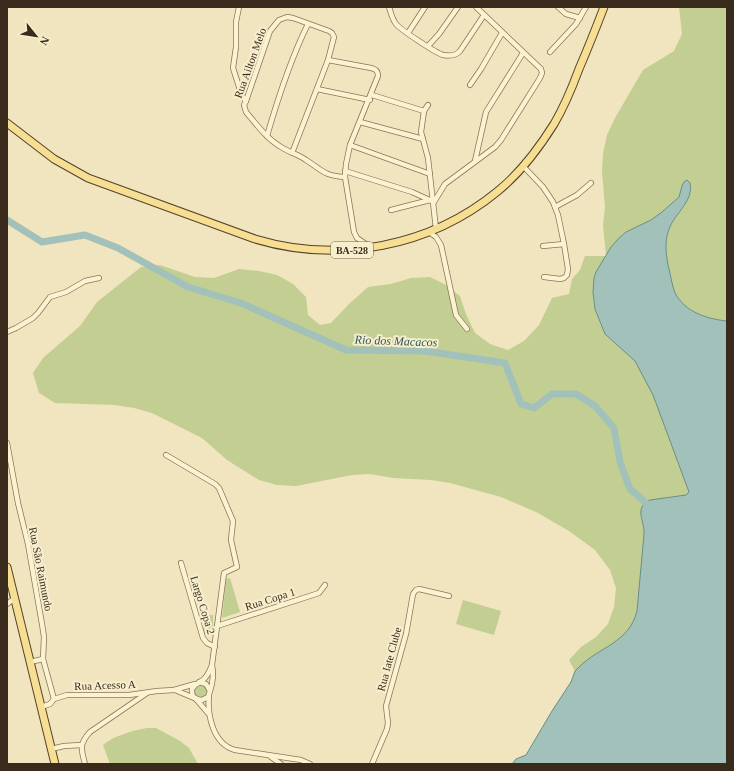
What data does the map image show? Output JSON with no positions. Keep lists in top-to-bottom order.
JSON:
{
  "streets": {
    "main road": ["BA-528"],
    "street": [
      "Rua Ailton Melo",
      "Rua São Raimundo",
      "Rua Copa 1",
      "Largo Copa 2",
      "Rua Iate Clube",
      "Rua Acesso A"
    ]
  },
  "crossings": [
    ["Rua São Raimundo", "Rua Acesso A"]
  ],
  "water": ["Rio dos Macacos"],
  "north": "bottom right"
}
